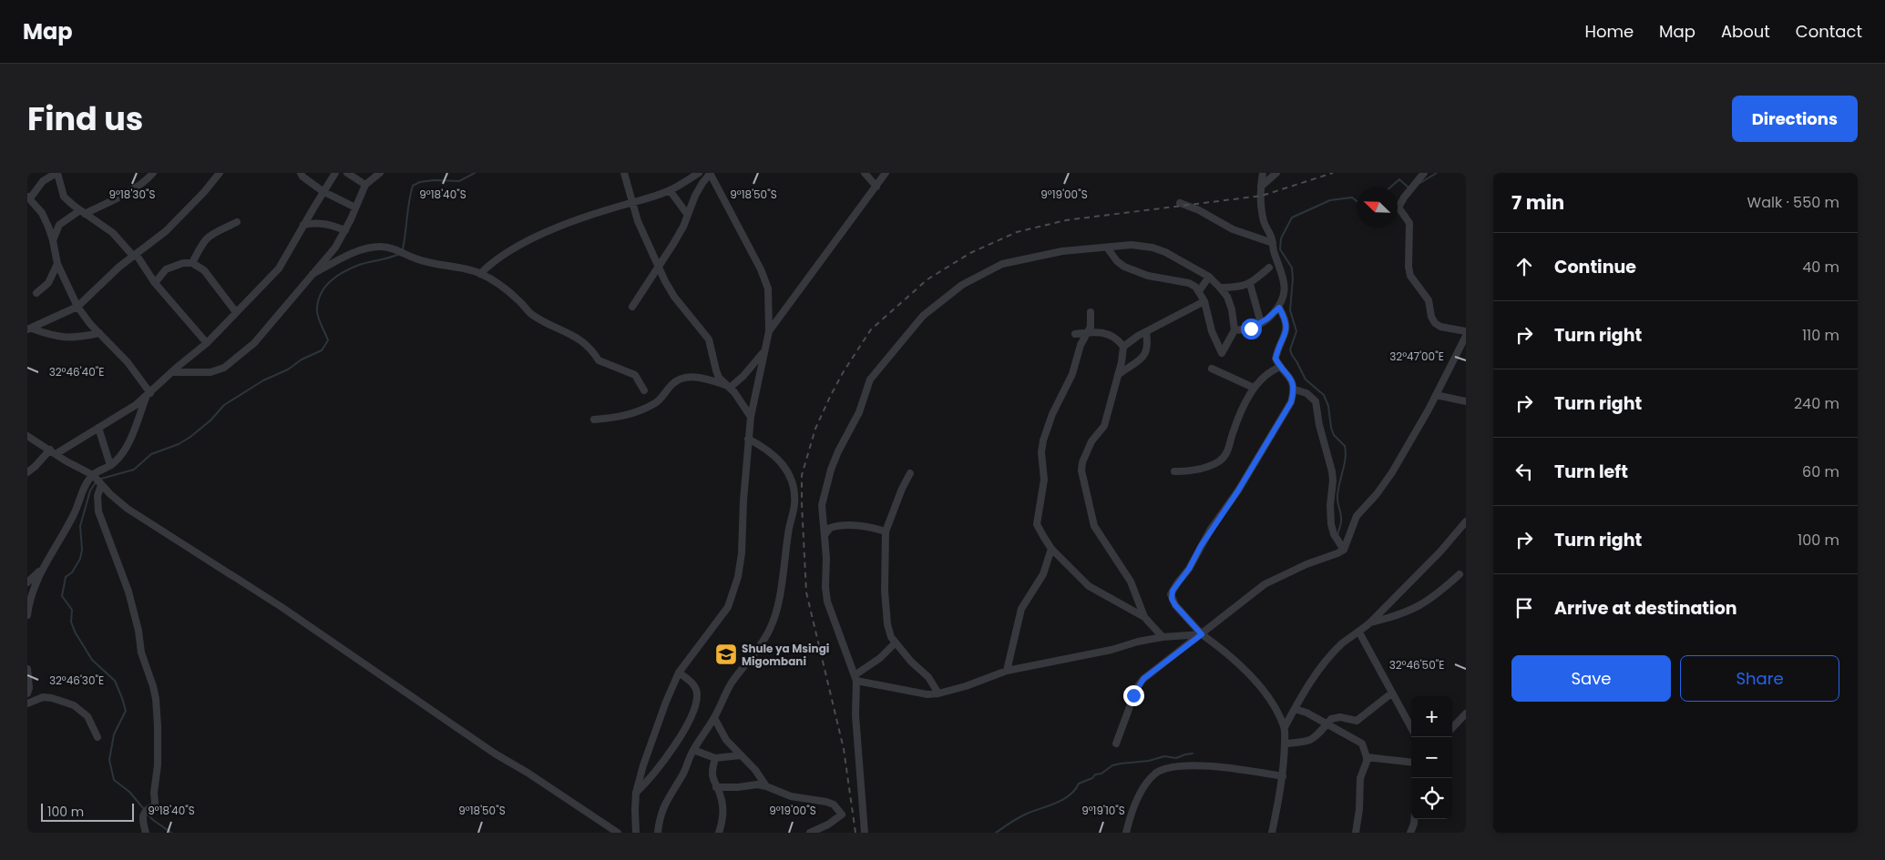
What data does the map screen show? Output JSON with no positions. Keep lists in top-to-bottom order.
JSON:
{
  "places": {
    "school or university": ["Shule ya Msingi Migombani"]
  },
  "scale_bar": "100 m",
  "north": "top left",
  "page": {
    "header": "Map",
    "nav": [
      "Home",
      "Map",
      "About",
      "Contact"
    ],
    "title": "Find us",
    "buttons": [
      "Directions",
      ["Save", "Share"]
    ],
    "heading": ["7 min", "Walk · 550 m"],
    "list": [
      ["Continue", "40 m"],
      ["Turn right", "110 m"],
      ["Turn right", "240 m"],
      ["Turn left", "60 m"],
      ["Turn right", "100 m"],
      "Arrive at destination"
    ],
    "map_buttons": ["+", "−"],
    "scale": "100 m"
  },
  "coordinates": [
    "9°18'30\"S",
    "9°18'40\"S",
    "9°18'50\"S",
    "9°19'00\"S",
    "32°47'00\"E",
    "32°46'40\"E",
    "32°46'50\"E",
    "32°46'30\"E",
    "9°19'10\"S"
  ]
}
